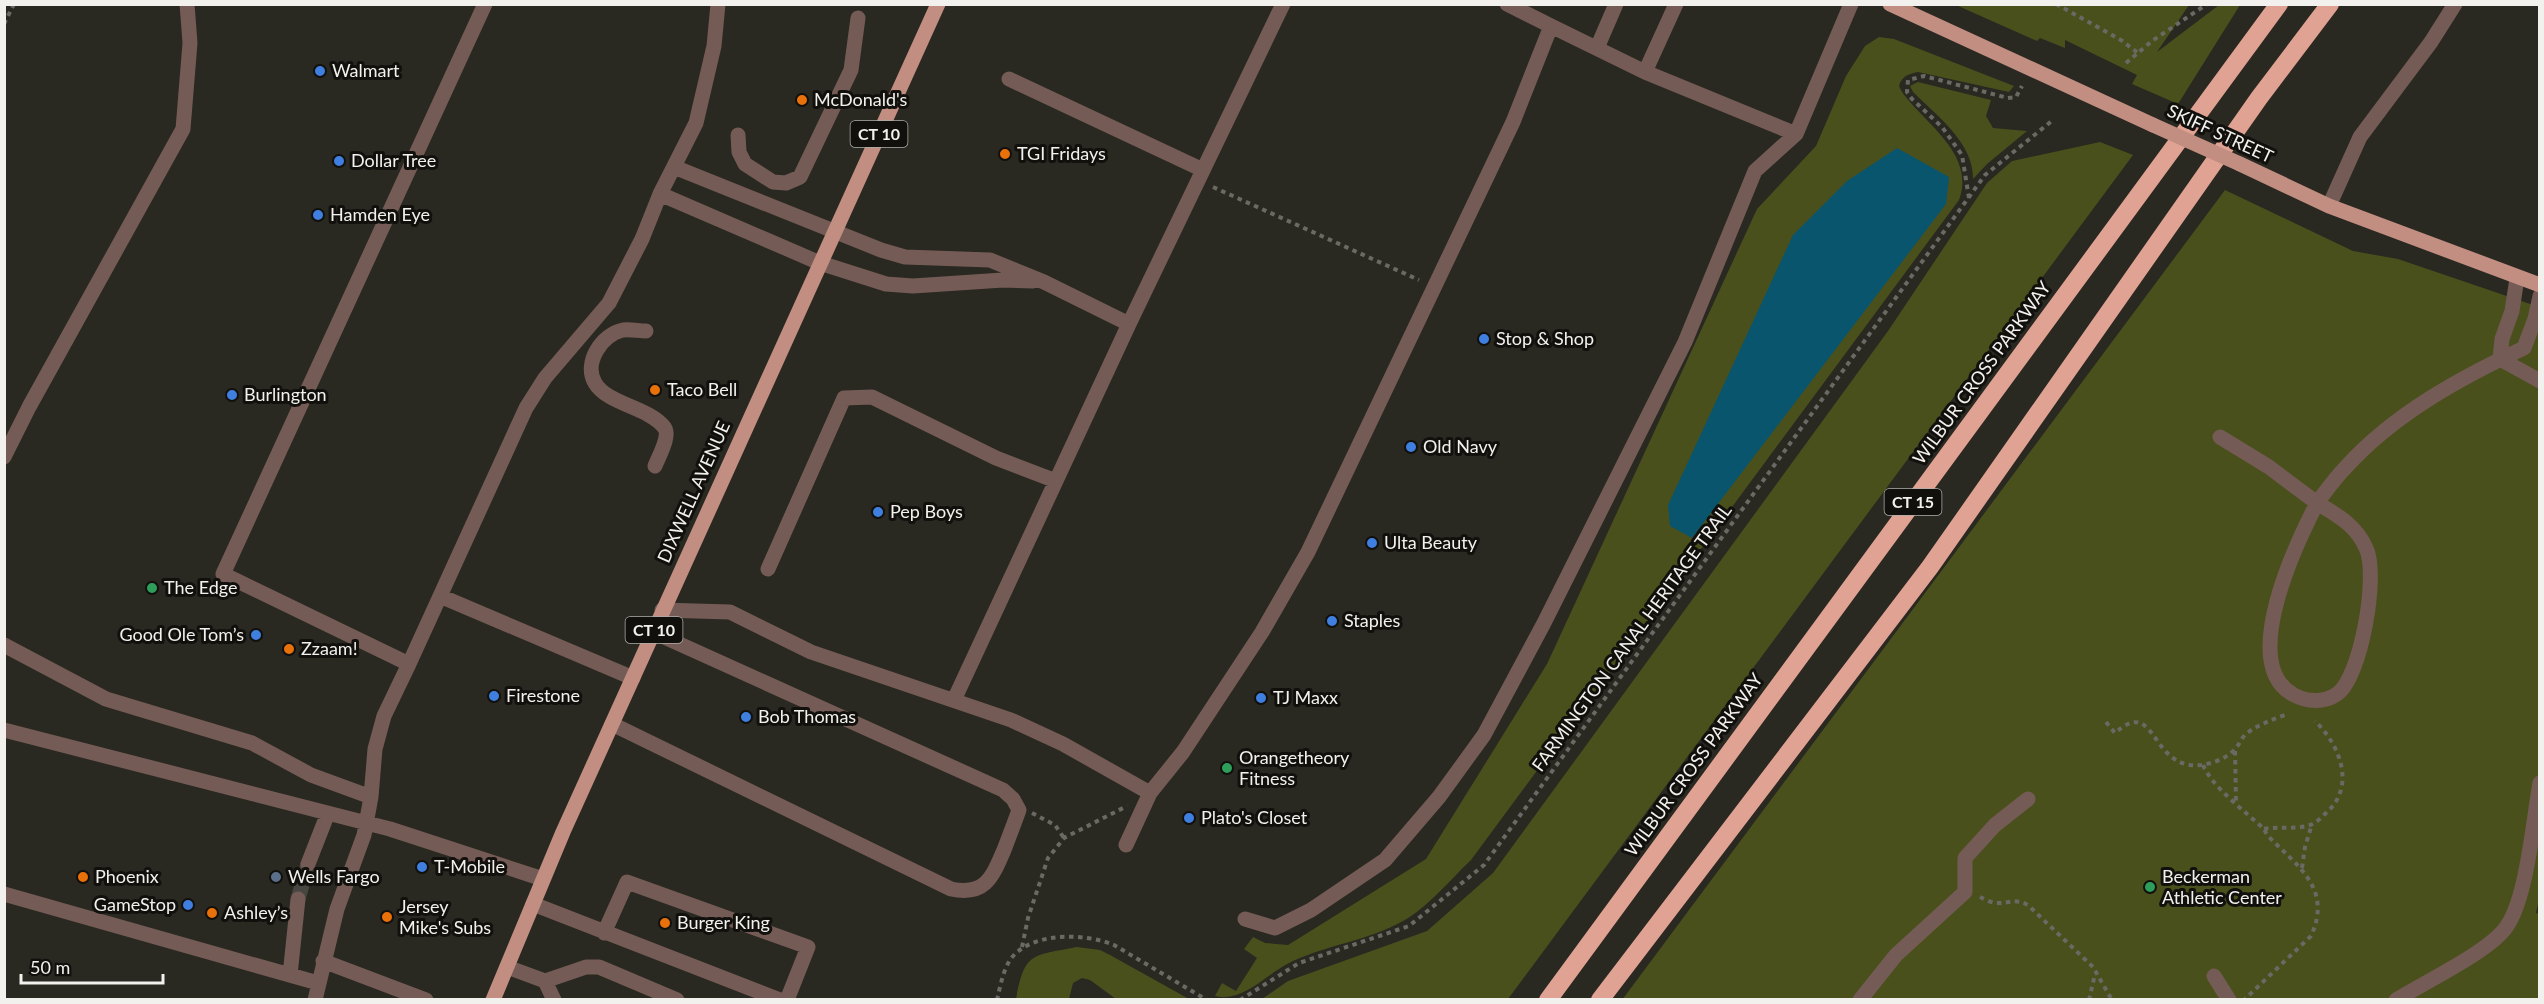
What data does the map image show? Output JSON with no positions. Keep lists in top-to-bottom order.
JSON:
{
  "streets": {
    "highway": ["WILBUR CROSS PARKWAY", "CT 15"],
    "main road": ["CT 10", "SKIFF STREET", "DIXWELL AVENUE"],
    "path": ["FARMINGTON CANAL HERITAGE TRAIL"]
  },
  "places": [
    "Walmart",
    "McDonald's",
    "TGI Fridays",
    "Dollar Tree",
    "Hamden Eye",
    "Stop & Shop",
    "Taco Bell",
    "Burlington",
    "Old Navy",
    "Pep Boys",
    "Ulta Beauty",
    "The Edge",
    "Staples",
    "Good Ole Tom’s",
    "Zzaam!",
    "Firestone",
    "TJ Maxx",
    "Bob Thomas",
    "Orangetheory Fitness",
    "Plato's Closet",
    "T-Mobile",
    "Phoenix",
    "Wells Fargo",
    "Beckerman Athletic Center",
    "GameStop",
    "Ashley’s",
    "Jersey Mike's Subs",
    "Burger King"
  ],
  "scale_bar": "50 m"
}
